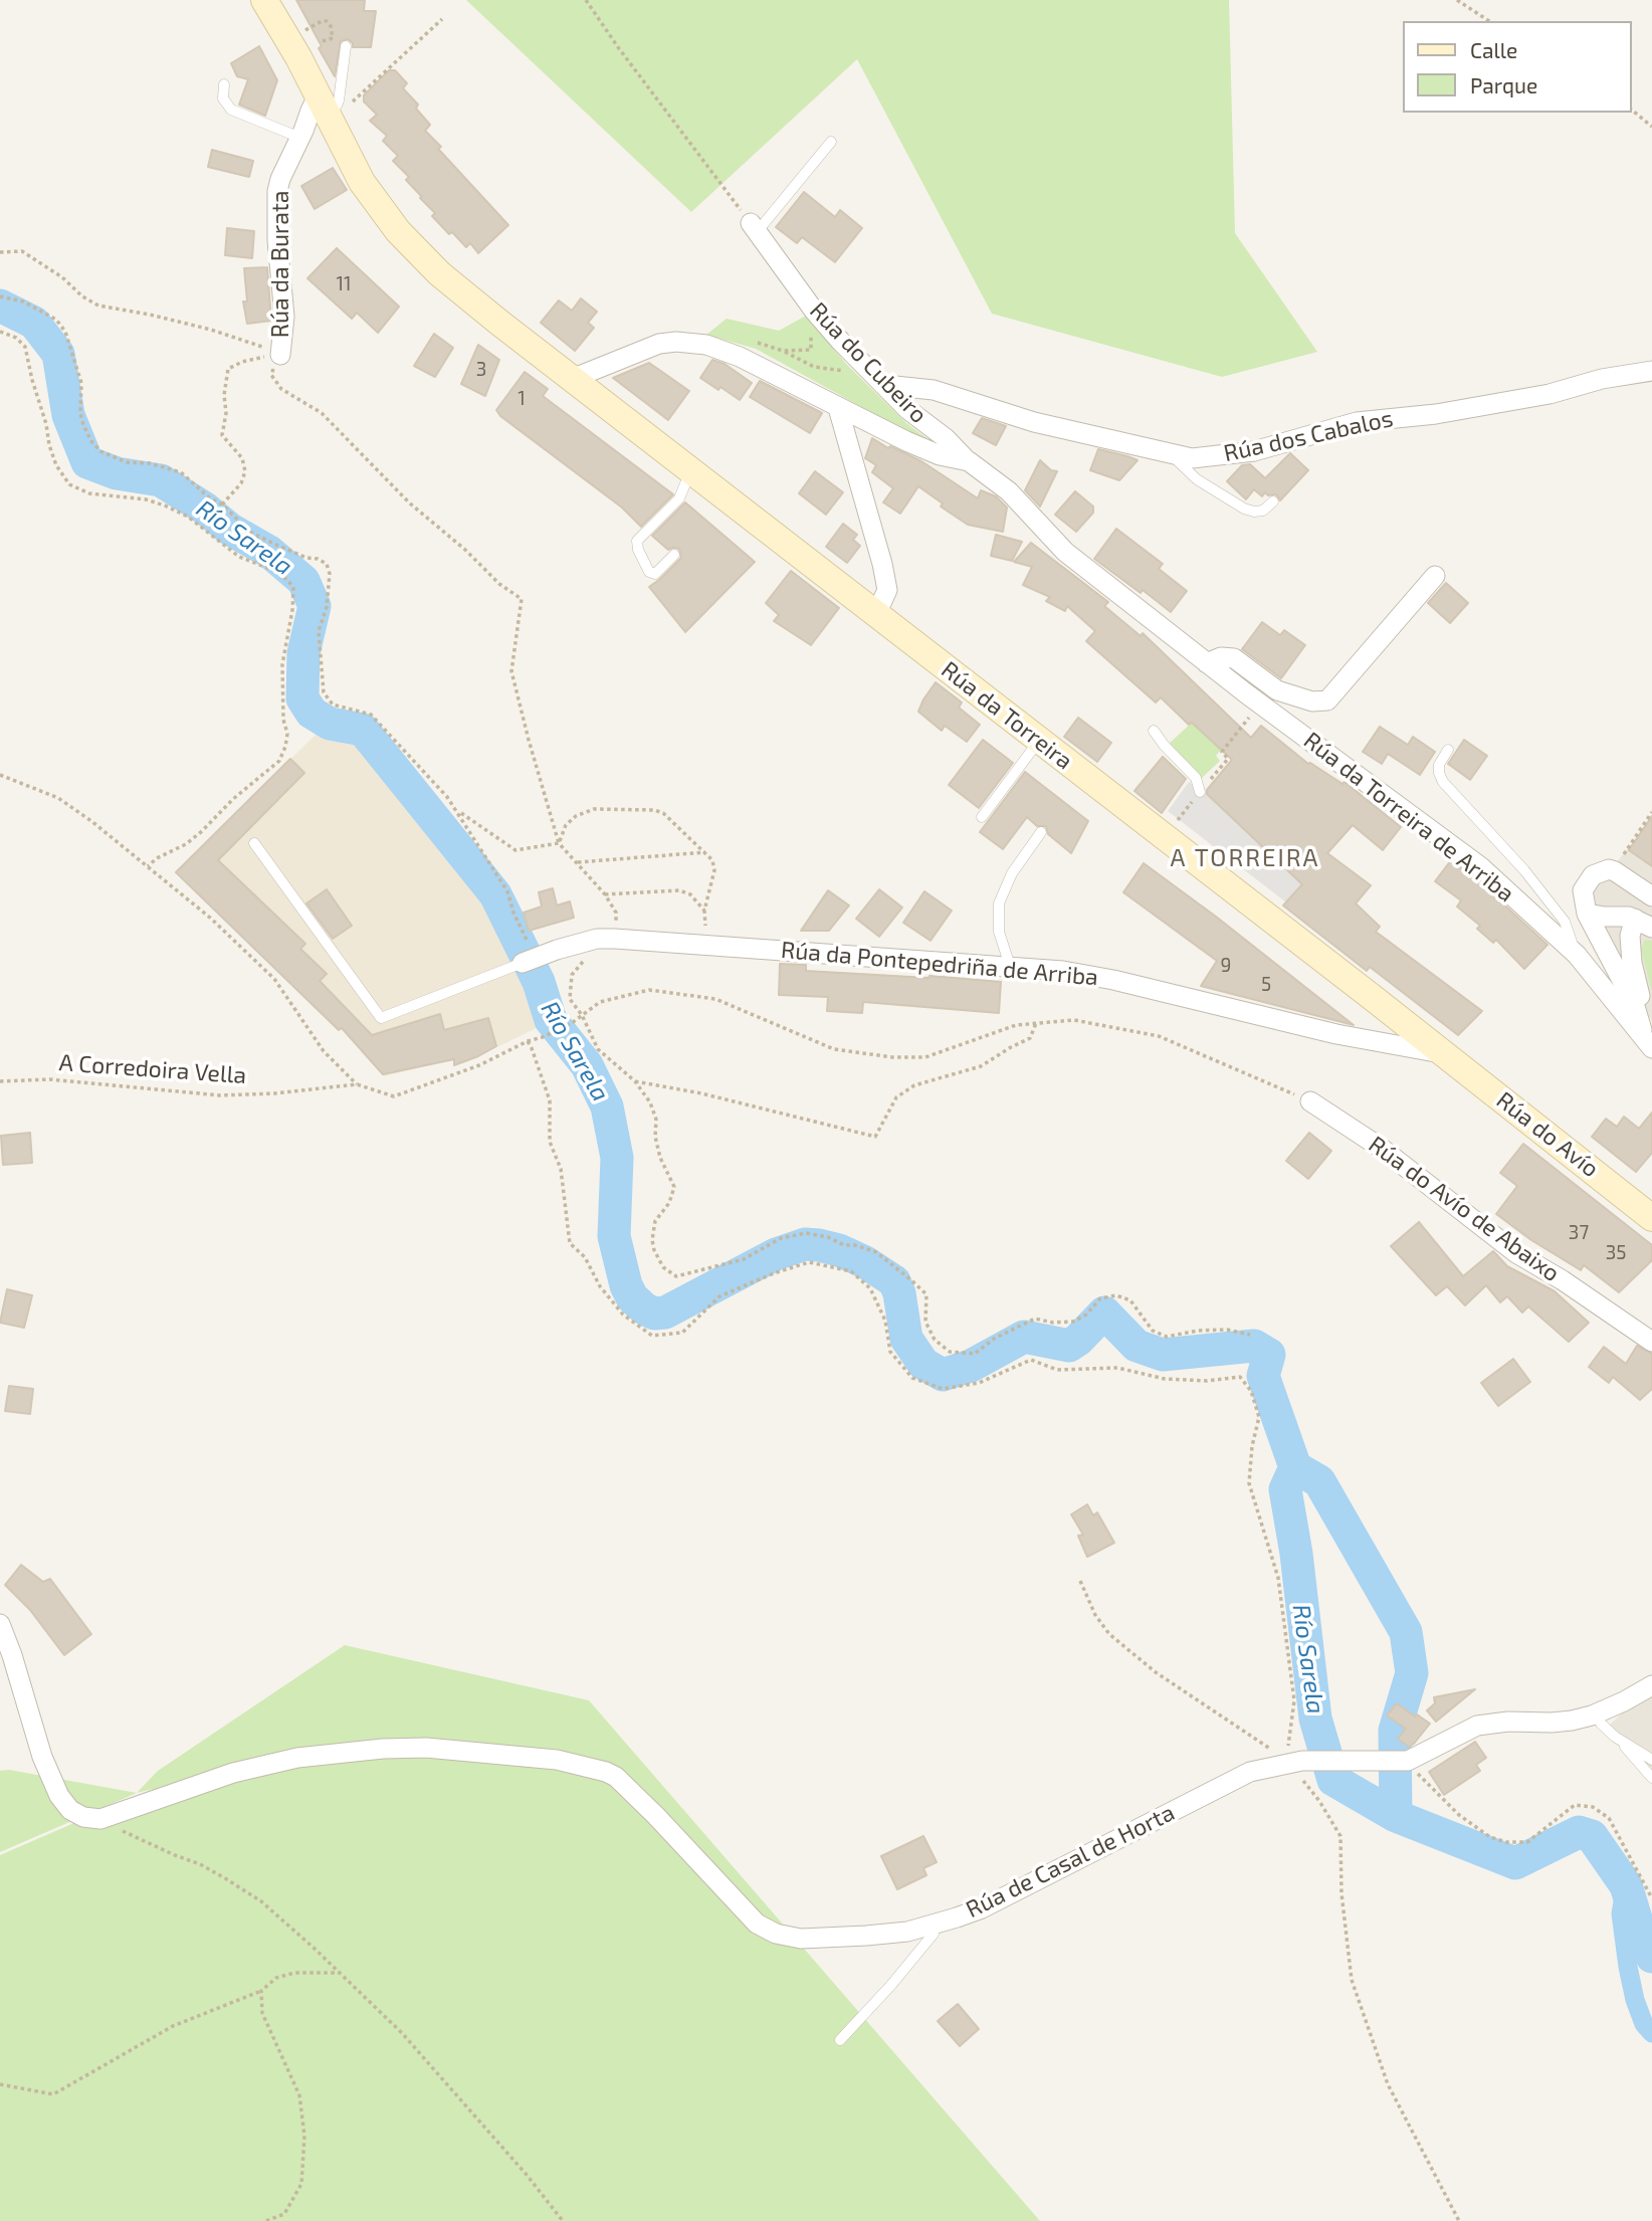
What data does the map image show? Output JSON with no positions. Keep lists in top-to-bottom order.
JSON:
{
  "streets": {
    "main road": ["Rúa da Torreira", "Rúa do Avío"],
    "street": [
      "Rúa da Burata",
      "Rúa do Cubeiro",
      "Rúa dos Cabalos",
      "Rúa da Torreira de Arriba",
      "Rúa da Pontepedriña de Arriba",
      "Rúa do Avío de Abaixo",
      "Rúa de Casal de Horta"
    ],
    "path": ["A Corredoira Vella"]
  },
  "crossings": [
    ["Rúa da Burata", "Rúa da Torreira"],
    ["Rúa do Cubeiro", "Rúa dos Cabalos"],
    ["Rúa do Cubeiro", "Rúa da Torreira de Arriba"],
    ["Rúa da Torreira", "Rúa da Torreira de Arriba"],
    ["Rúa da Torreira", "Rúa da Pontepedriña de Arriba"],
    ["Rúa da Torreira", "Rúa do Avío"],
    ["Rúa da Pontepedriña de Arriba", "Rúa do Avío"]
  ],
  "districts": ["A TORREIRA"],
  "water": ["Río Sarela"],
  "house_numbers": [
    "11",
    "3",
    "1",
    "9",
    "5",
    "37",
    "35"
  ],
  "legend": ["Calle", "Parque"]
}
